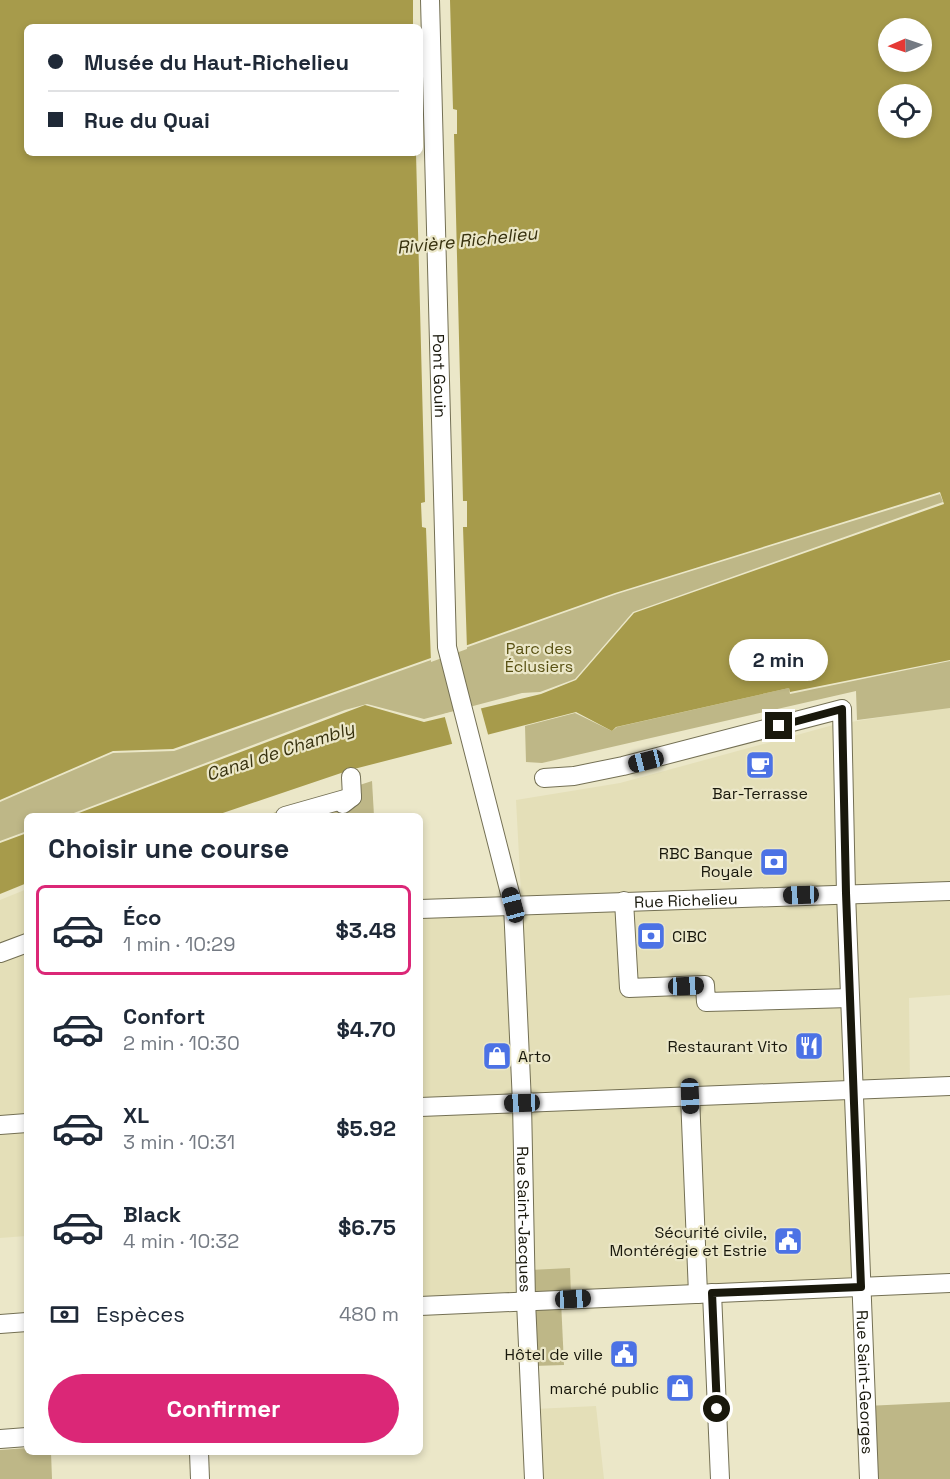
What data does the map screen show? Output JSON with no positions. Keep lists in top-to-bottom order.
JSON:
{
  "streets": {
    "street": [
      "Pont Gouin",
      "Rue Richelieu",
      "Rue Saint-Jacques",
      "Rue Saint-Georges"
    ]
  },
  "crossings": [
    ["Pont Gouin", "Rue Saint-Jacques"],
    ["Rue Richelieu", "Rue Saint-Jacques"],
    ["Rue Richelieu", "Rue Saint-Georges"]
  ],
  "water": ["Rivière Richelieu", "Canal de Chambly"],
  "parks": ["Parc des Éclusiers"],
  "places": {
    "cafe": ["Bar-Terrasse"],
    "bank": ["RBC Banque Royale", "CIBC"],
    "restaurant": ["Restaurant Vito"],
    "shop": ["Arto", "marché public"],
    "public building": ["Sécurité civile, Montérégie et Estrie", "Hôtel de ville"]
  },
  "north": "left",
  "page": {
    "banner": ["Musée du Haut-Richelieu", "Rue du Quai"],
    "bubble": "2 min",
    "heading": "Choisir une course",
    "list": [
      {
        "name": "Éco",
        "note": "1 min · 10:29",
        "value": "$3.48"
      },
      {
        "name": "Confort",
        "note": "2 min · 10:30",
        "value": "$4.70"
      },
      {
        "name": "XL",
        "note": "3 min · 10:31",
        "value": "$5.92"
      },
      {
        "name": "Black",
        "note": "4 min · 10:32",
        "value": "$6.75"
      }
    ],
    "pay": ["Espèces", "480 m"],
    "buttons": "Confirmer"
  }
}
